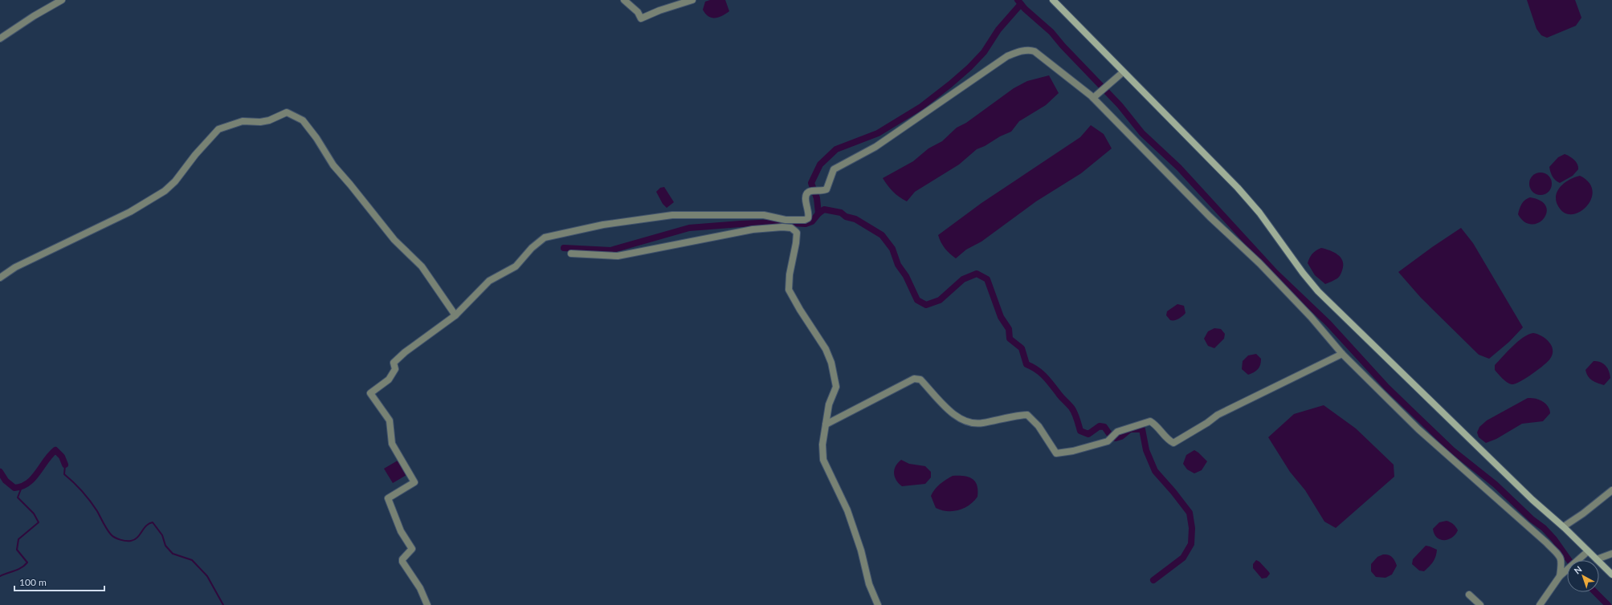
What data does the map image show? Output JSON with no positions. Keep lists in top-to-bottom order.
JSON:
{
  "scale_bar": "100 m",
  "north": "top left"
}
